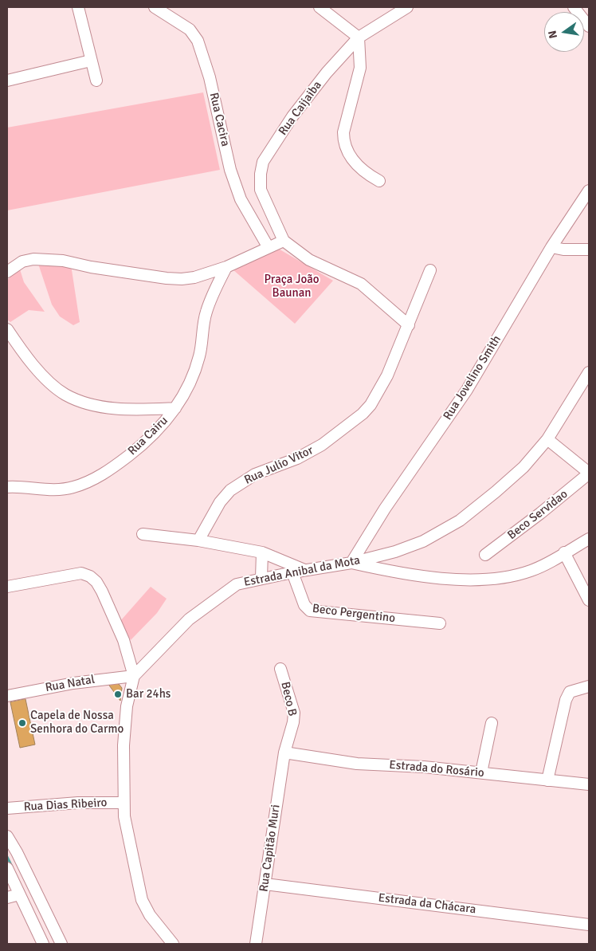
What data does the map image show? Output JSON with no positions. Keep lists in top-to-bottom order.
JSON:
{
  "streets": {
    "street": [
      "Rua Caijaiba",
      "Rua Cacira",
      "Rua Jovelino Smith",
      "Rua Cairu",
      "Rua Julio Vitor",
      "Beco Servidao",
      "Estrada Anibal da Mota",
      "Beco Pergentino",
      "Rua Natal",
      "Beco B",
      "Estrada do Rosário",
      "Rua Dias Ribeiro",
      "Rua Capitão Muri",
      "Estrada da Chácara"
    ]
  },
  "crossings": [
    ["Rua Jovelino Smith", "Estrada Anibal da Mota"],
    ["Estrada Anibal da Mota", "Beco Pergentino"],
    ["Estrada Anibal da Mota", "Rua Natal"],
    ["Beco B", "Estrada do Rosário"],
    ["Beco B", "Rua Capitão Muri"],
    ["Estrada do Rosário", "Rua Capitão Muri"],
    ["Rua Capitão Muri", "Estrada da Chácara"]
  ],
  "parks": ["Praça João Baunan"],
  "places": ["Bar 24hs", "Capela de Nossa Senhora do Carmo"],
  "north": "left"
}
